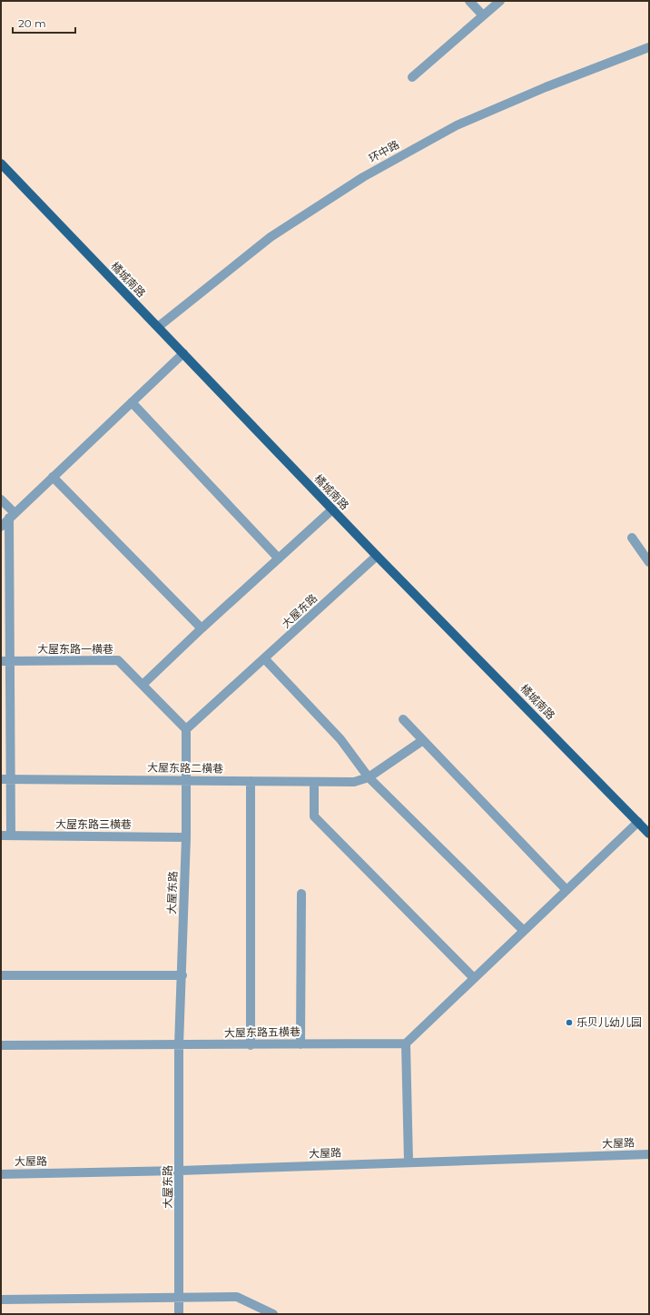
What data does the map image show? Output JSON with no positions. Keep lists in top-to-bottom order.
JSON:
{
  "streets": {
    "main road": ["橘城南路"],
    "street": [
      "环中路",
      "大屋东路",
      "大屋东路一横巷",
      "大屋东路二横巷",
      "大屋东路三横巷",
      "大屋东路五横巷",
      "大屋路"
    ]
  },
  "crossings": [
    ["环中路", "橘城南路"],
    ["橘城南路", "大屋东路"],
    ["大屋东路", "大屋东路一横巷"],
    ["大屋东路", "大屋东路二横巷"],
    ["大屋东路", "大屋东路三横巷"],
    ["大屋东路", "大屋东路五横巷"],
    ["大屋东路", "大屋路"]
  ],
  "places": ["乐贝儿幼儿园"],
  "scale_bar": "20 m"
}
